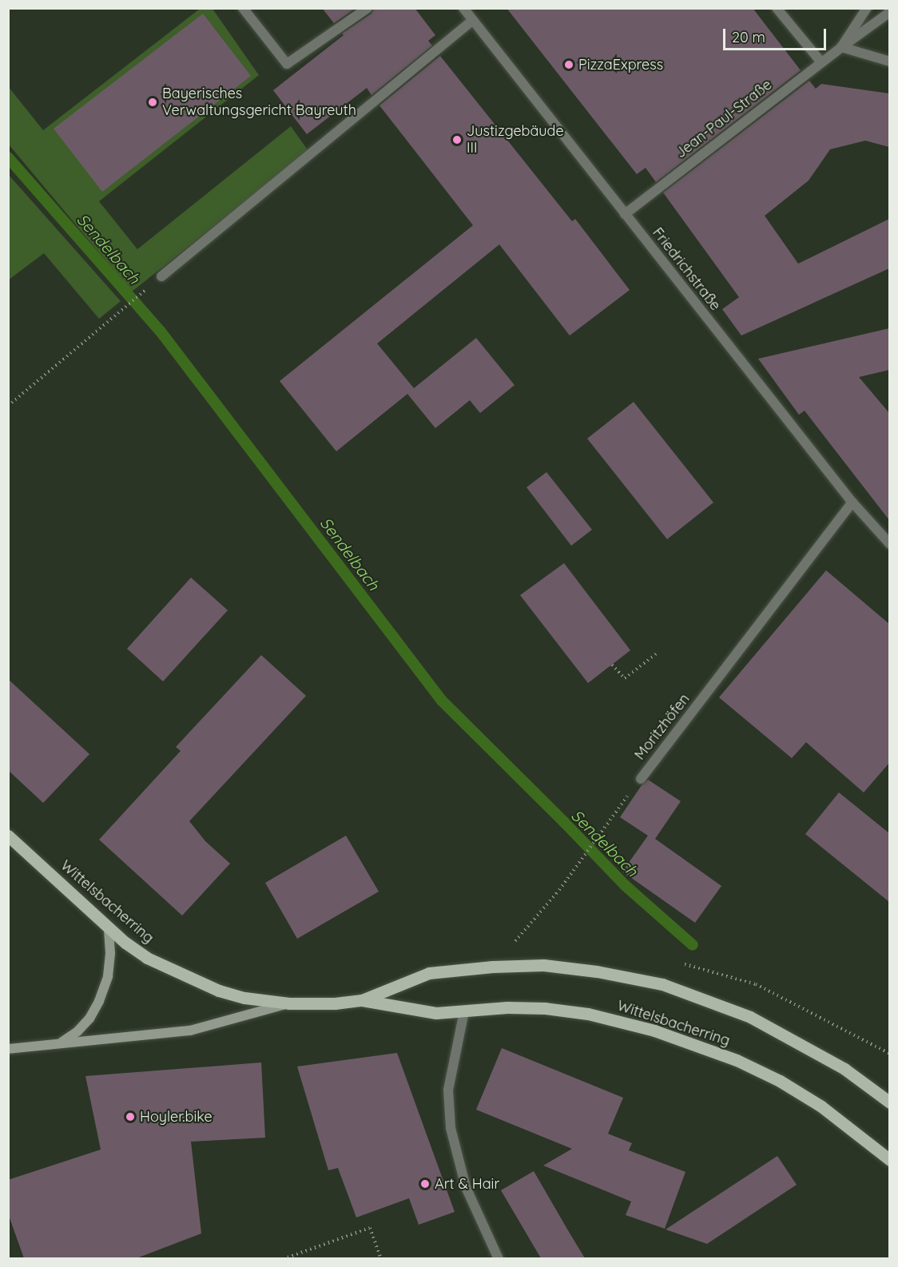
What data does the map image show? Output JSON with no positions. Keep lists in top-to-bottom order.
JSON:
{
  "streets": {
    "main road": ["Wittelsbacherring"],
    "street": ["Jean-Paul-Straße", "Friedrichstraße", "Moritzhöfen"]
  },
  "crossings": [
    ["Jean-Paul-Straße", "Friedrichstraße"],
    ["Friedrichstraße", "Moritzhöfen"],
    ["Moritzhöfen", "Wittelsbacherring"]
  ],
  "water": ["Sendelbach"],
  "places": [
    "PizzaExpress",
    "Bayerisches Verwaltungsgericht Bayreuth",
    "Justizgebäude III",
    "Hoyler.bike",
    "Art & Hair"
  ],
  "scale_bar": "20 m"
}
